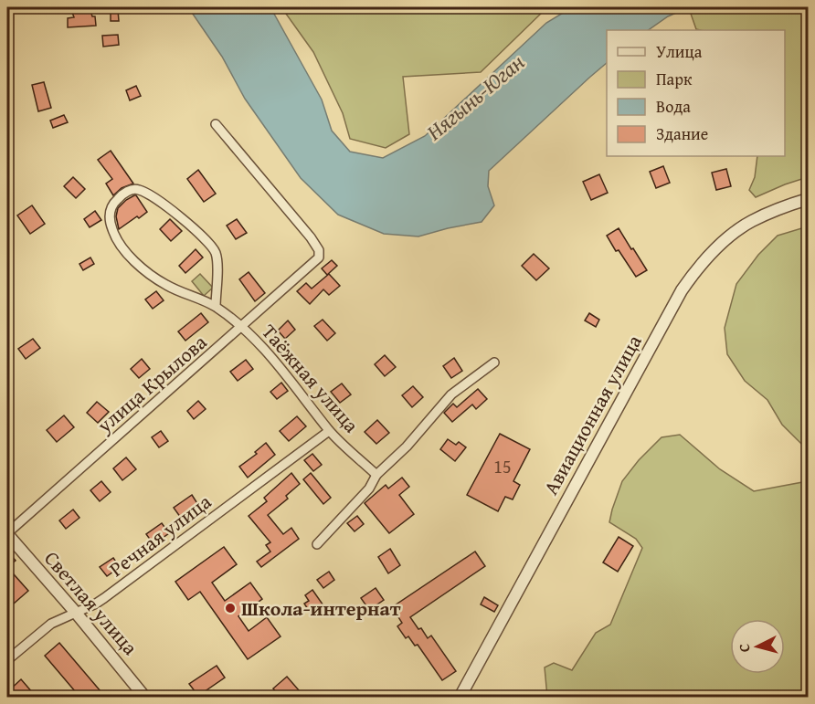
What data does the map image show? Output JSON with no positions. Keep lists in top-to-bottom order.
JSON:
{
  "streets": {
    "street": [
      "Таёжная улица",
      "улица Крылова",
      "Авиационная улица",
      "Речная улица",
      "Светлая улица"
    ]
  },
  "crossings": [
    ["Таёжная улица", "улица Крылова"],
    ["Таёжная улица", "Речная улица"],
    ["улица Крылова", "Светлая улица"],
    ["Речная улица", "Светлая улица"]
  ],
  "water": ["Нягынь-Юган"],
  "places": ["Школа-интернат"],
  "house_numbers": ["15"],
  "legend": [
    "Улица",
    "Парк",
    "Вода",
    "Здание"
  ],
  "north": "left"
}
